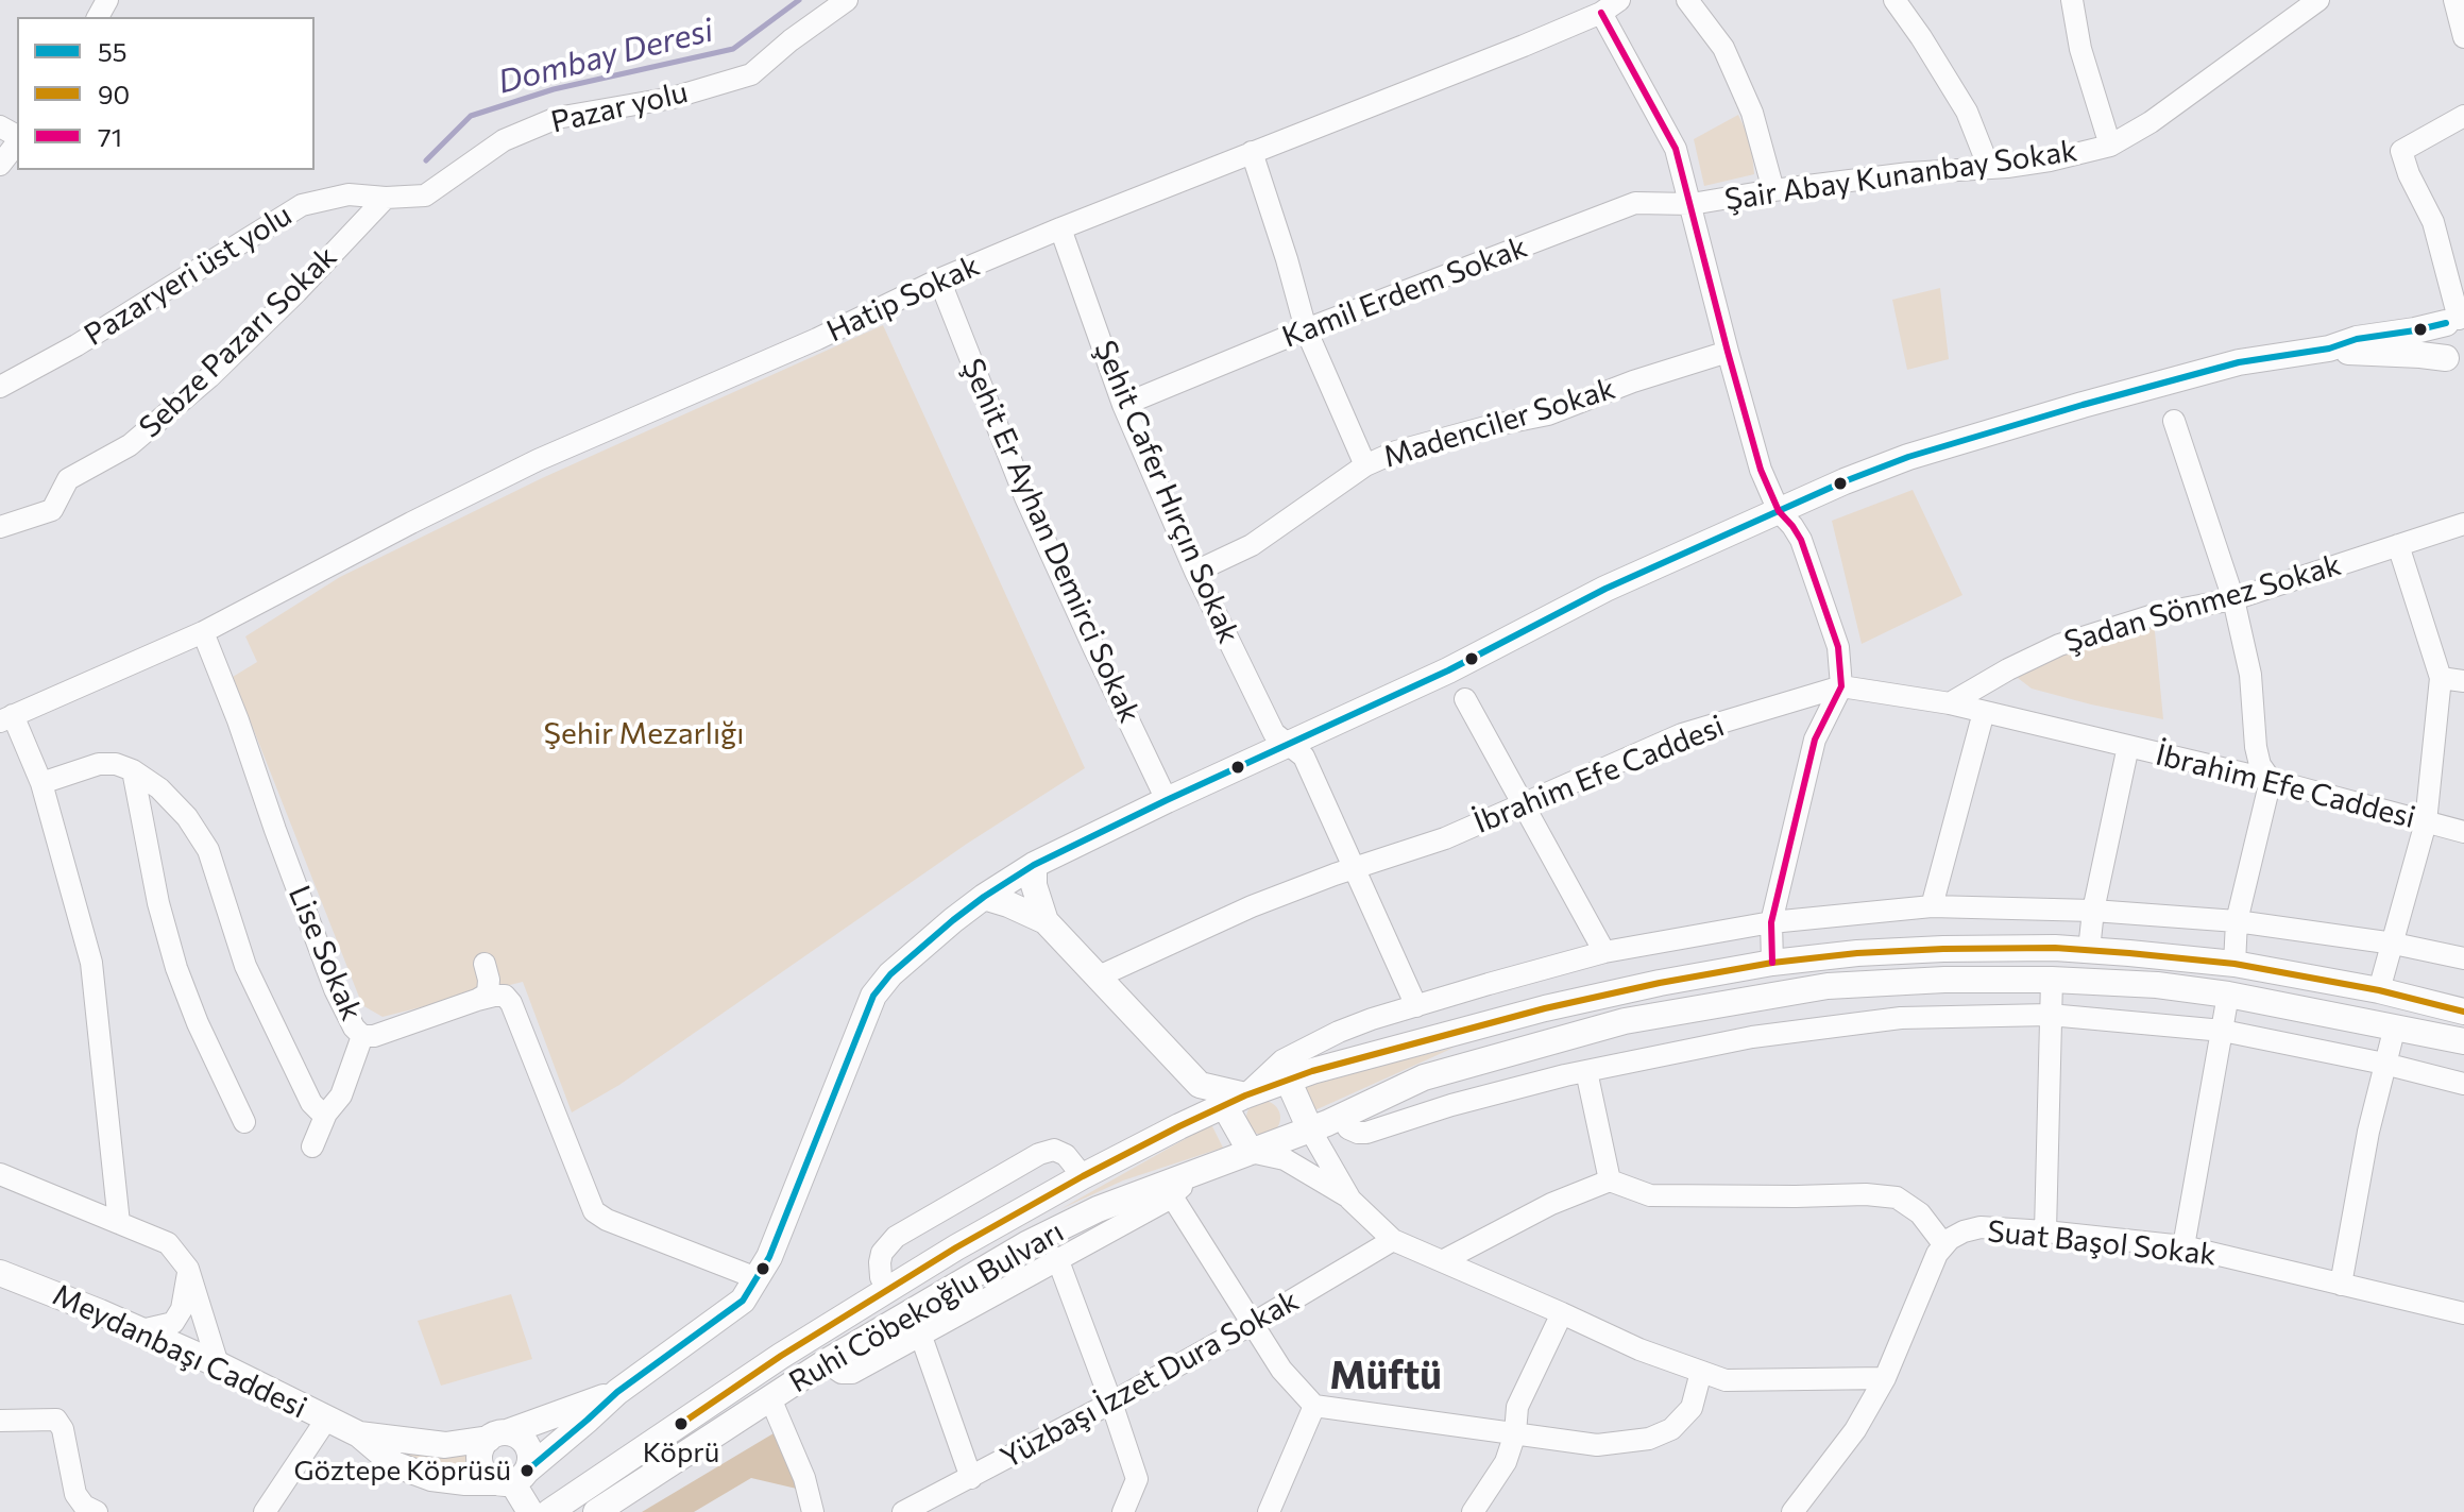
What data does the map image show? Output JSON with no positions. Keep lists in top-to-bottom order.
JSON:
{
  "streets": {
    "main road": ["Ruhi Cöbekoğlu Bulvarı", "Meydanbaşı Caddesi"],
    "street": [
      "Pazar yolu",
      "Şair Abay Kunanbay Sokak",
      "Pazaryeri üst yolu",
      "Kamil Erdem Sokak",
      "Hatip Sokak",
      "Sebze Pazarı Sokak",
      "Madenciler Sokak",
      "Şehit Cafer Hırçın Sokak",
      "Şehit Er Ayhan Demirci Sokak",
      "Şadan Sönmez Sokak",
      "İbrahim Efe Caddesi",
      "Lise Sokak",
      "Suat Başol Sokak",
      "Yüzbaşı İzzet Dura Sokak"
    ]
  },
  "crossings": [
    ["Pazar yolu", "Pazaryeri üst yolu"],
    ["Pazar yolu", "Sebze Pazarı Sokak"],
    ["Şair Abay Kunanbay Sokak", "Kamil Erdem Sokak"],
    ["Pazaryeri üst yolu", "Sebze Pazarı Sokak"],
    ["Kamil Erdem Sokak", "Şehit Cafer Hırçın Sokak"],
    ["Hatip Sokak", "Şehit Cafer Hırçın Sokak"],
    ["Hatip Sokak", "Şehit Er Ayhan Demirci Sokak"],
    ["Hatip Sokak", "Lise Sokak"],
    ["Madenciler Sokak", "Şehit Cafer Hırçın Sokak"],
    ["Şehit Cafer Hırçın Sokak", "İbrahim Efe Caddesi"],
    ["Şadan Sönmez Sokak", "İbrahim Efe Caddesi"]
  ],
  "districts": ["Müftü"],
  "water": ["Dombay Deresi"],
  "parks": ["Şehir Mezarlığı"],
  "places": ["Köprü", "Göztepe Köprüsü"],
  "lines": ["transit line 71", "transit line 55", "transit line 90"],
  "legend": ["55", "90", "71"]
}
